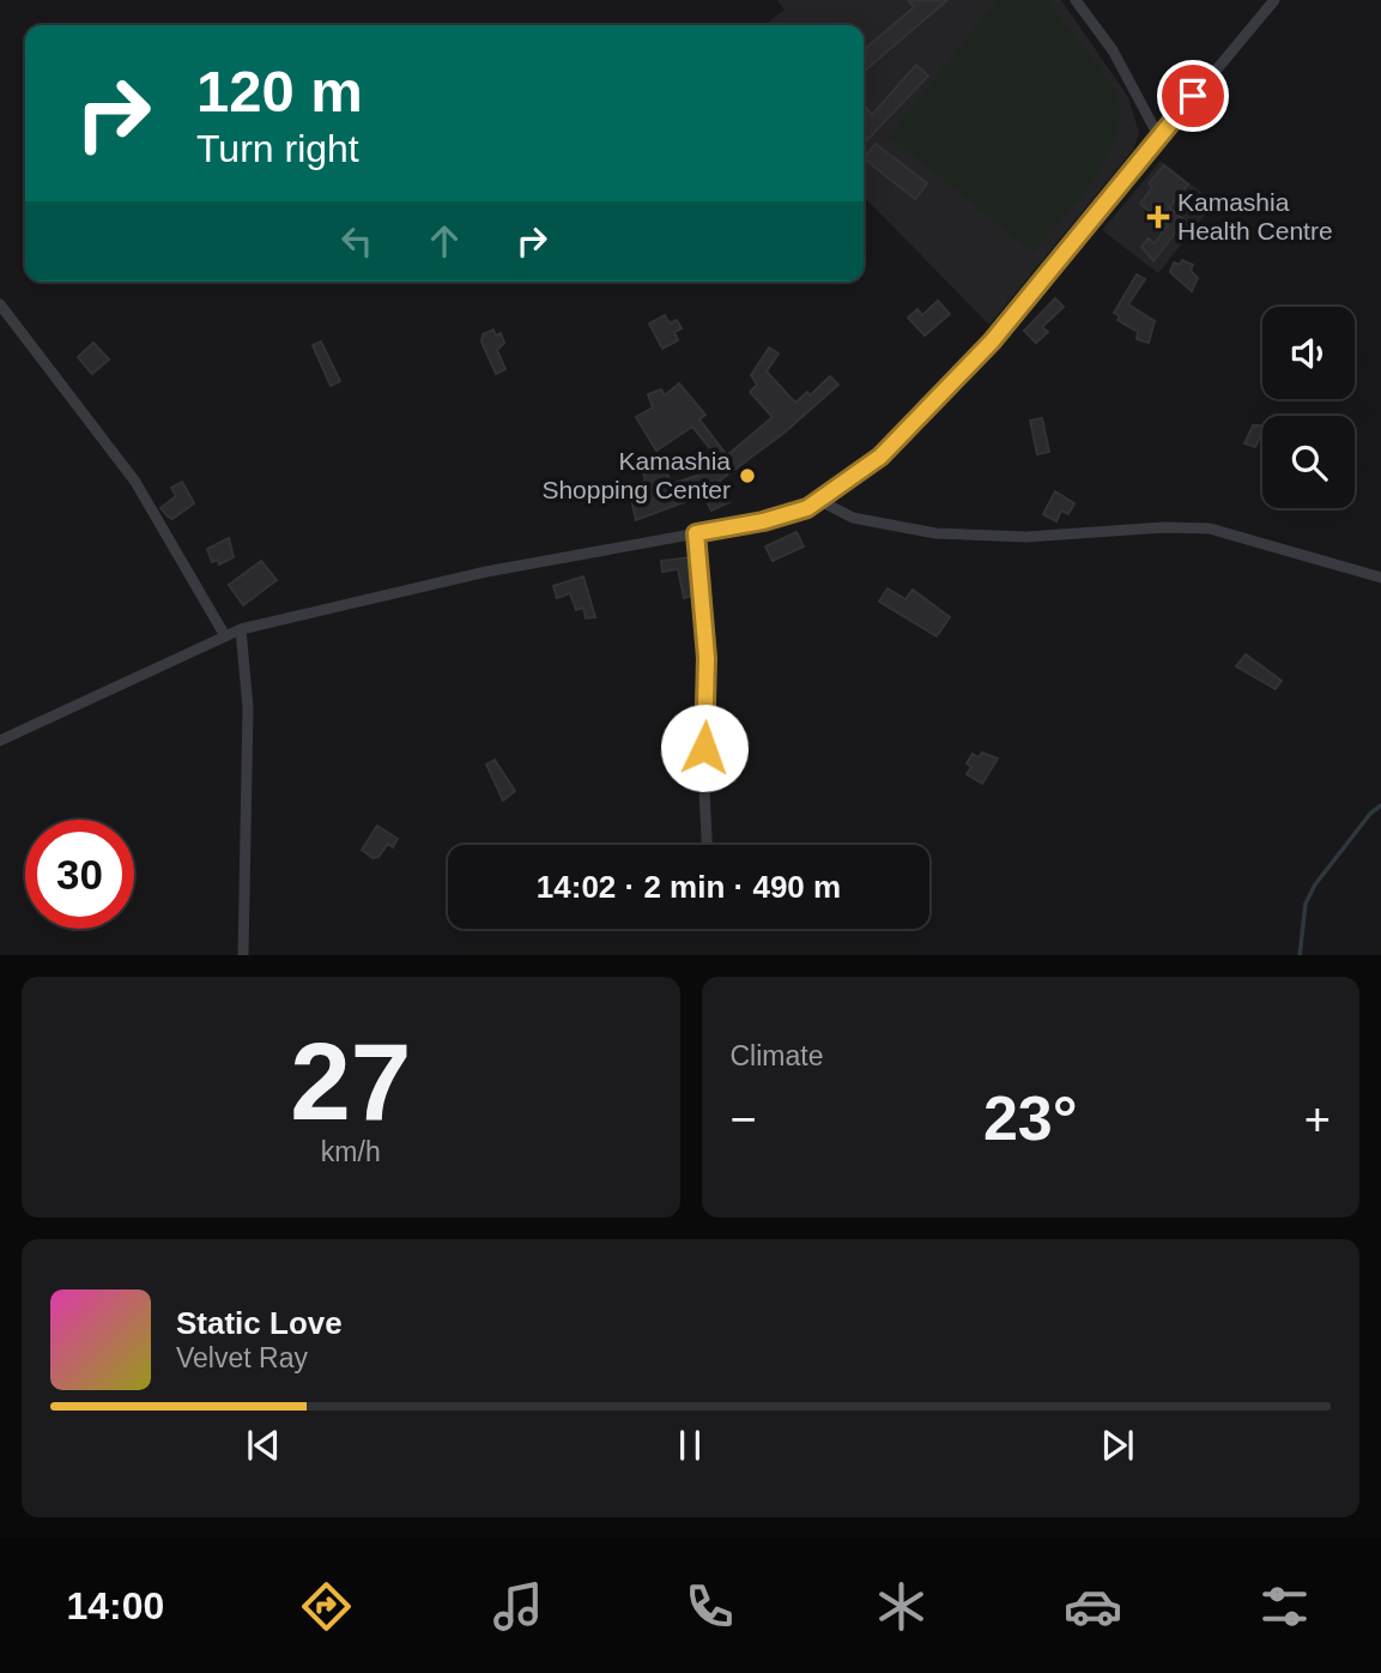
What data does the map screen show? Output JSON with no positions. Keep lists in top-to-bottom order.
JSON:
{
  "places": {
    "health": ["Kamashia Health Centre"],
    "other": ["Kamashia Shopping Center"]
  },
  "page": {
    "turn": ["120 m", "Turn right"],
    "limit": "30",
    "trip": "14:02 · 2 min · 490 m",
    "tile": [
      ["27", "km/h"],
      "Climate"
    ],
    "heat": ["−", "23°", "+"],
    "song": ["Static Love", "Velvet Ray"],
    "tabs": "14:00"
  }
}
